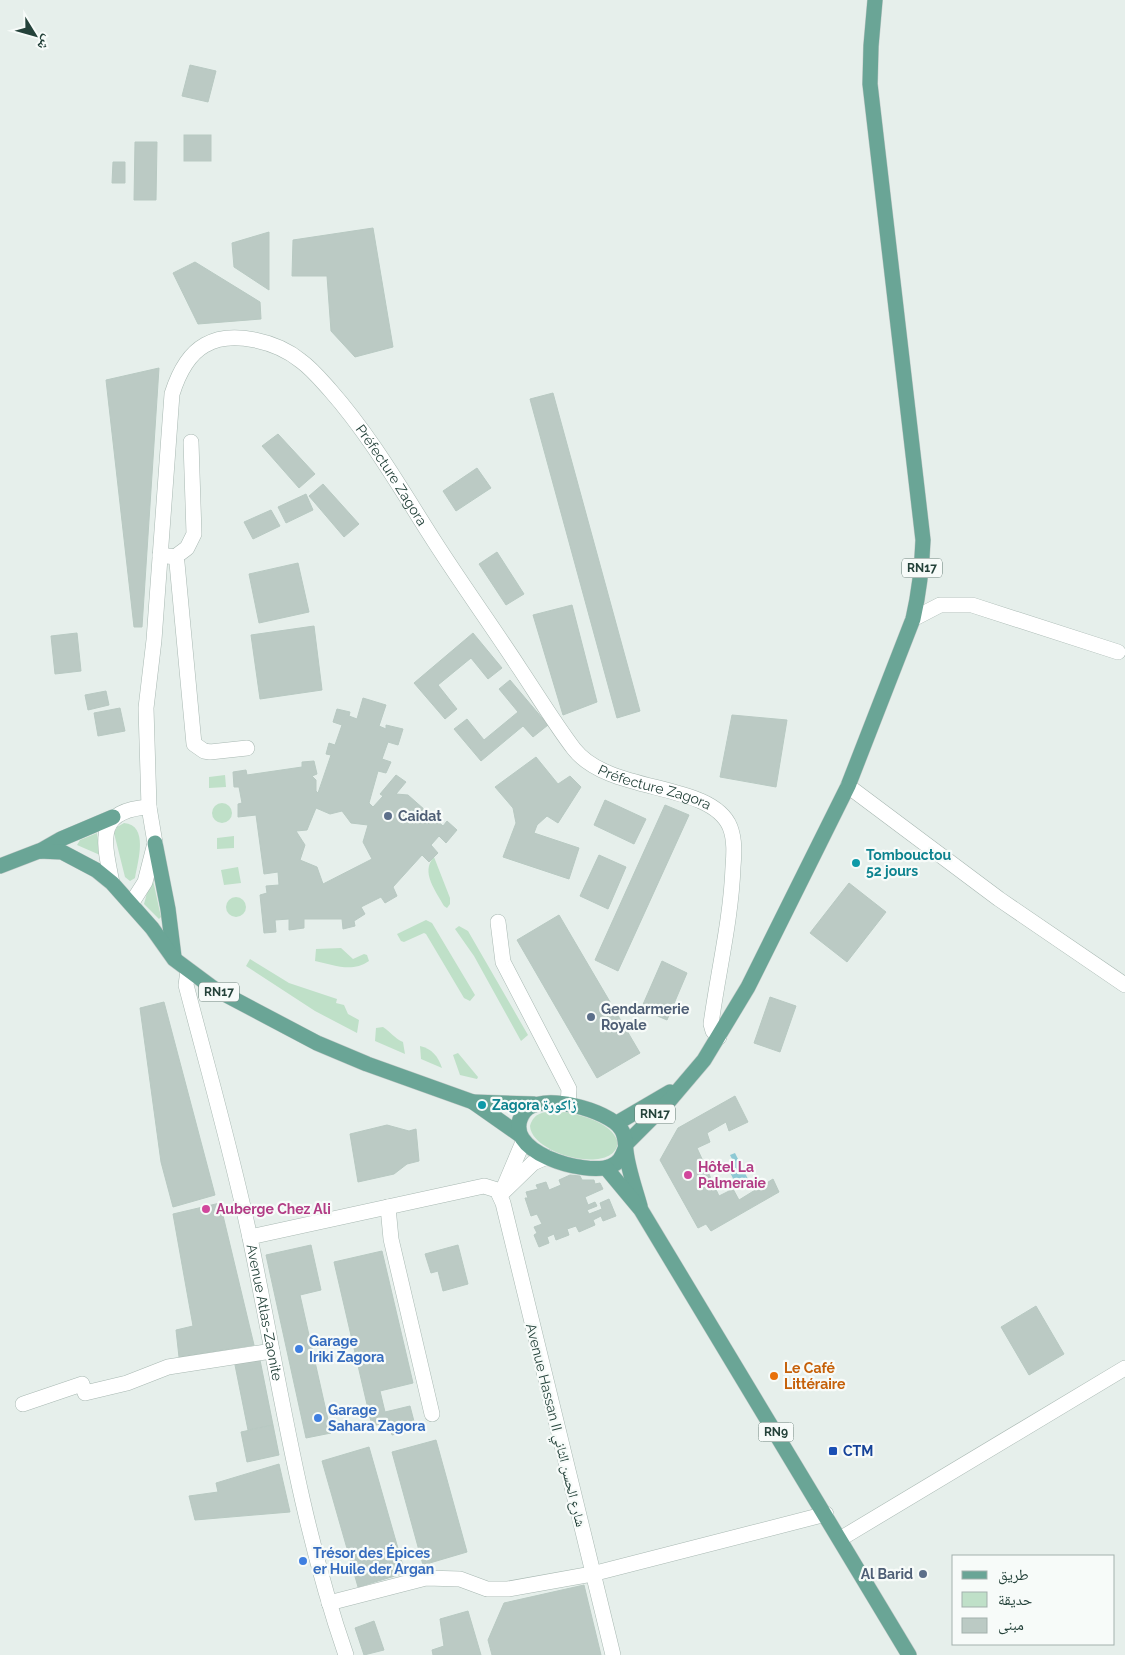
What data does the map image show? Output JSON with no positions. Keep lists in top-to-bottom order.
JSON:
{
  "streets": {
    "main road": ["RN17", "RN9"],
    "street": ["Préfecture Zagora", "Avenue Atlas-Zaonite", "Avenue Hassan II شارع الحسن الثاني"]
  },
  "crossings": [
    ["Préfecture Zagora", "RN17"],
    ["RN17", "Avenue Atlas-Zaonite"],
    ["RN17", "RN9"]
  ],
  "places": {
    "other": [
      "Caidat",
      "Tombouctou 52 jours",
      "Gendarmerie Royale",
      "Zagora زاكورة",
      "Hôtel La Palmeraie",
      "Auberge Chez Ali",
      "Garage Iriki Zagora",
      "Le Café Littéraire",
      "Garage Sahara Zagora",
      "Trésor des Épices er Huile der Argan",
      "Al Barid"
    ],
    "transit": ["CTM"]
  },
  "legend": ["طريق", "حديقة", "مبنى"],
  "north": "bottom right"
}
